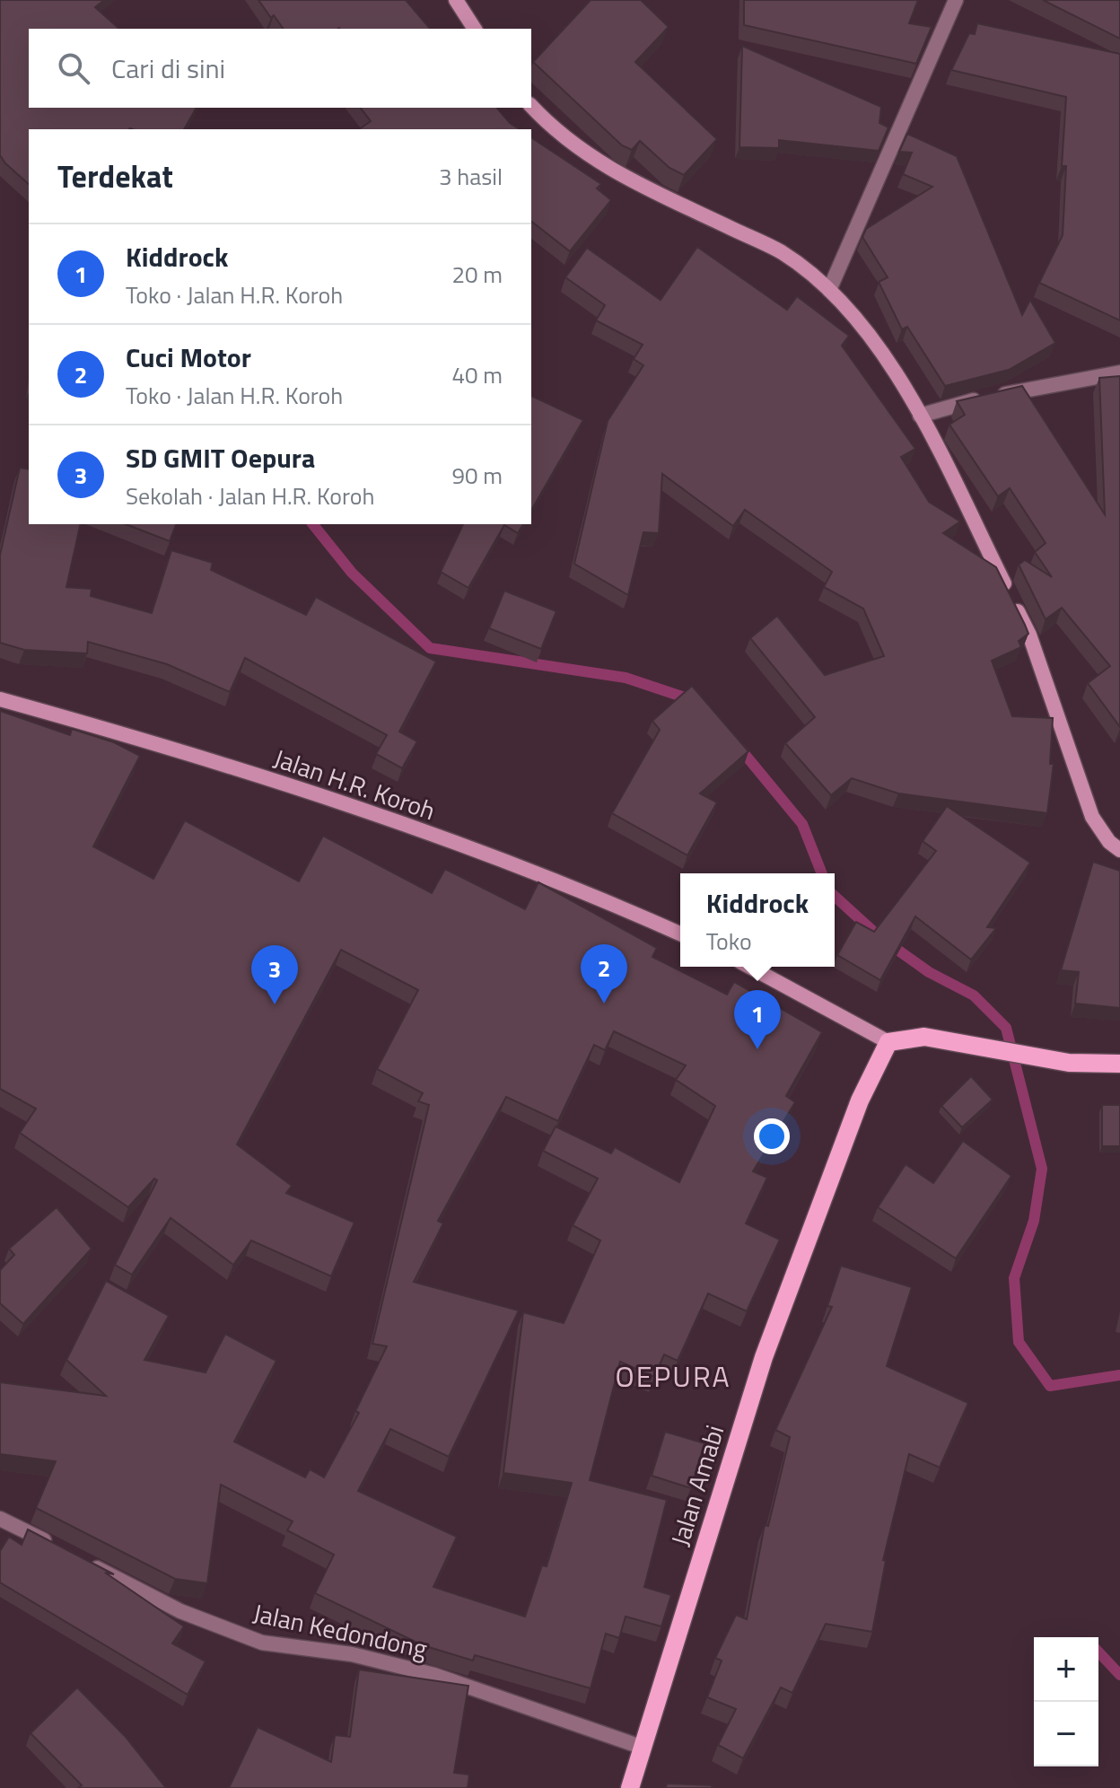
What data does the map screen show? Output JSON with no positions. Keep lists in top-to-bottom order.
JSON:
{
  "streets": {
    "main road": ["Jalan Amabi"],
    "street": ["Jalan H.R. Koroh", "Jalan Kedondong"]
  },
  "crossings": [
    ["Jalan Amabi", "Jalan Kedondong"]
  ],
  "districts": ["OEPURA"],
  "page": {
    "search": "Cari di sini",
    "heading": ["Terdekat", "3 hasil"],
    "list": [
      {
        "mark": "1",
        "name": "Kiddrock",
        "note": "Toko · Jalan H.R. Koroh",
        "value": "20 m"
      },
      {
        "mark": "2",
        "name": "Cuci Motor",
        "note": "Toko · Jalan H.R. Koroh",
        "value": "40 m"
      },
      {
        "mark": "3",
        "name": "SD GMIT Oepura",
        "note": "Sekolah · Jalan H.R. Koroh",
        "value": "90 m"
      }
    ],
    "popup": ["Kiddrock", "Toko"],
    "pins": ["2", "3", "1"],
    "map_buttons": ["+", "−"]
  }
}
